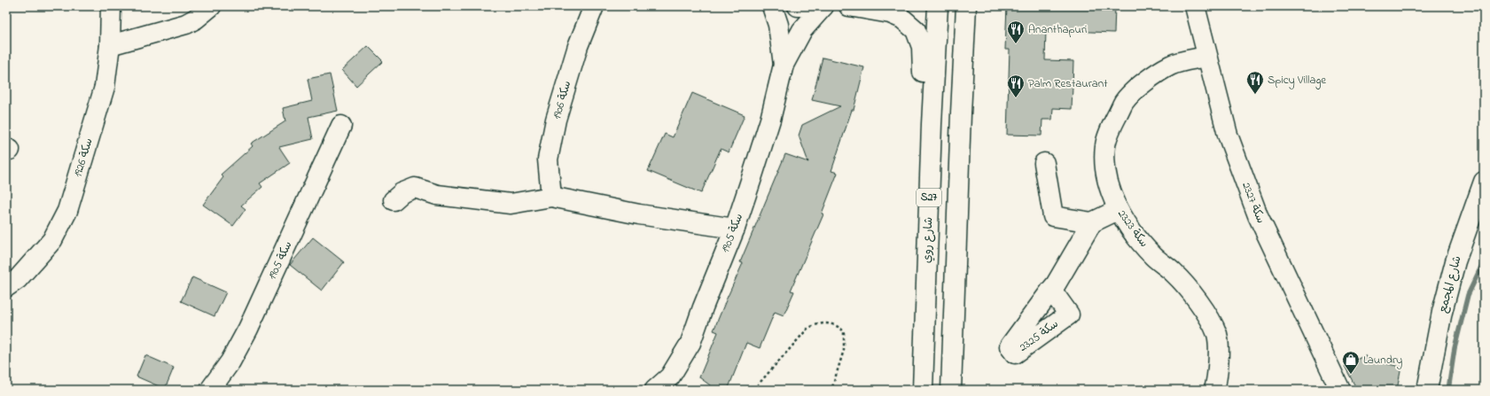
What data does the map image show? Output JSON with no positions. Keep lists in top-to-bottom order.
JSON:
{
  "streets": {
    "street": [
      "سكة 1906",
      "سكة 1926",
      "S27",
      "سكة 2327",
      "سكة 2323",
      "سكة 1905",
      "شارع روي",
      "شارع المجمع"
    ]
  },
  "crossings": [
    ["سكة 2327", "سكة 2323"]
  ],
  "places": {
    "restaurant": ["Ananthapuri", "Spicy Village", "Palm Restaurant"],
    "shop": ["Laundry"]
  }
}
